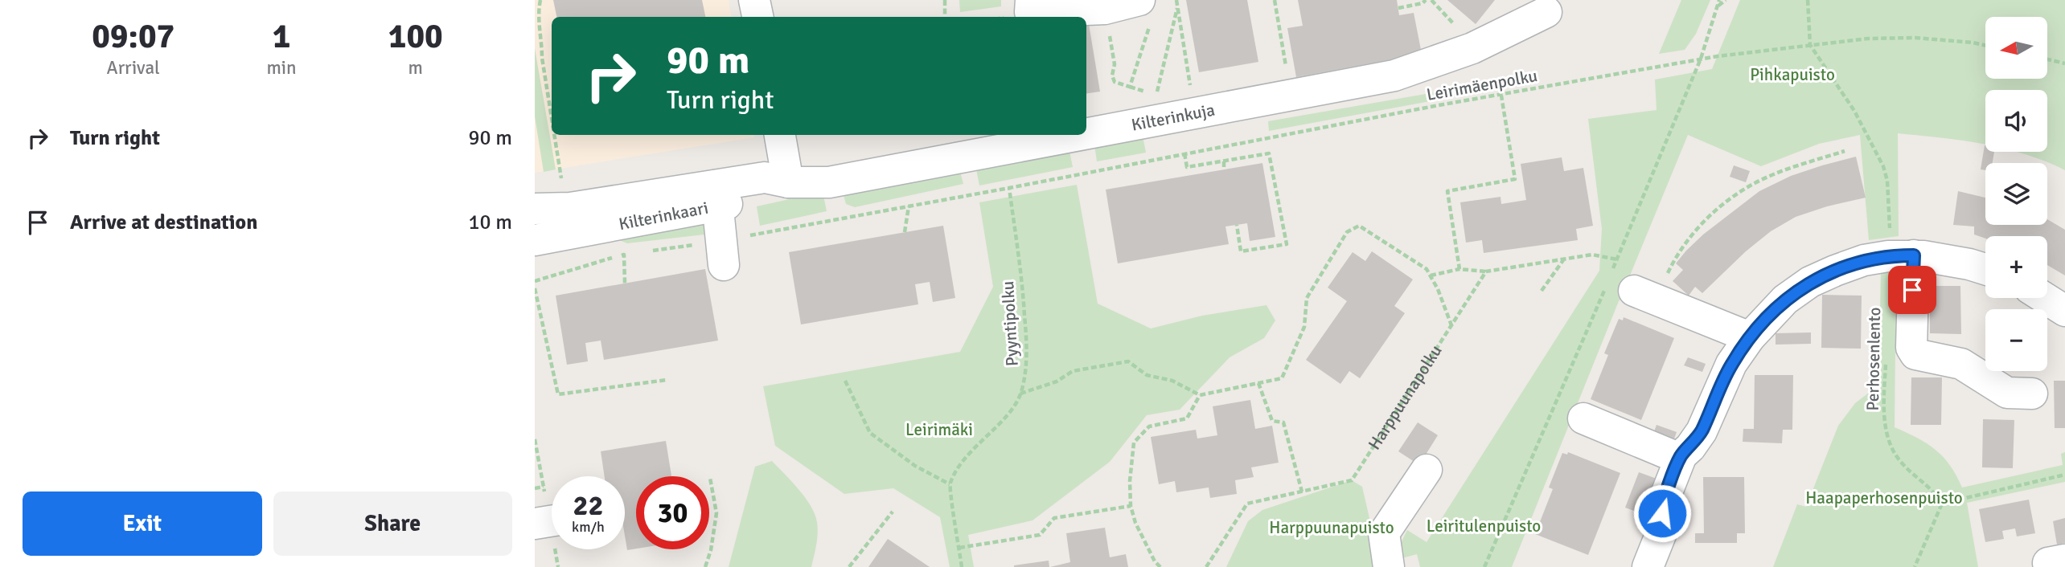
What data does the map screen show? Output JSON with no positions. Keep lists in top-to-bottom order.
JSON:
{
  "streets": {
    "street": ["Kilterinkuja", "Kilterinkaari"],
    "path": [
      "Leirimäenpolku",
      "Pyyntipolku",
      "Perhosenlento",
      "Harppuunapolku"
    ]
  },
  "crossings": [
    ["Kilterinkuja", "Kilterinkaari"]
  ],
  "parks": [
    "Pihkapuisto",
    "Leirimäki",
    "Haapaperhosenpuisto",
    "Leiritulenpuisto",
    "Harppuunapuisto"
  ],
  "north": "left",
  "page": {
    "eta": [
      "09:07",
      "Arrival",
      "1",
      "min",
      "100",
      "m"
    ],
    "map_buttons": ["+", "−"],
    "turn": ["90 m", "Turn right"],
    "list": [
      {
        "name": "Turn right",
        "value": "90 m"
      },
      {
        "name": "Arrive at destination",
        "value": "10 m"
      }
    ],
    "speed": "22 km/h",
    "limit": "30",
    "buttons": ["Exit", "Share"]
  }
}
